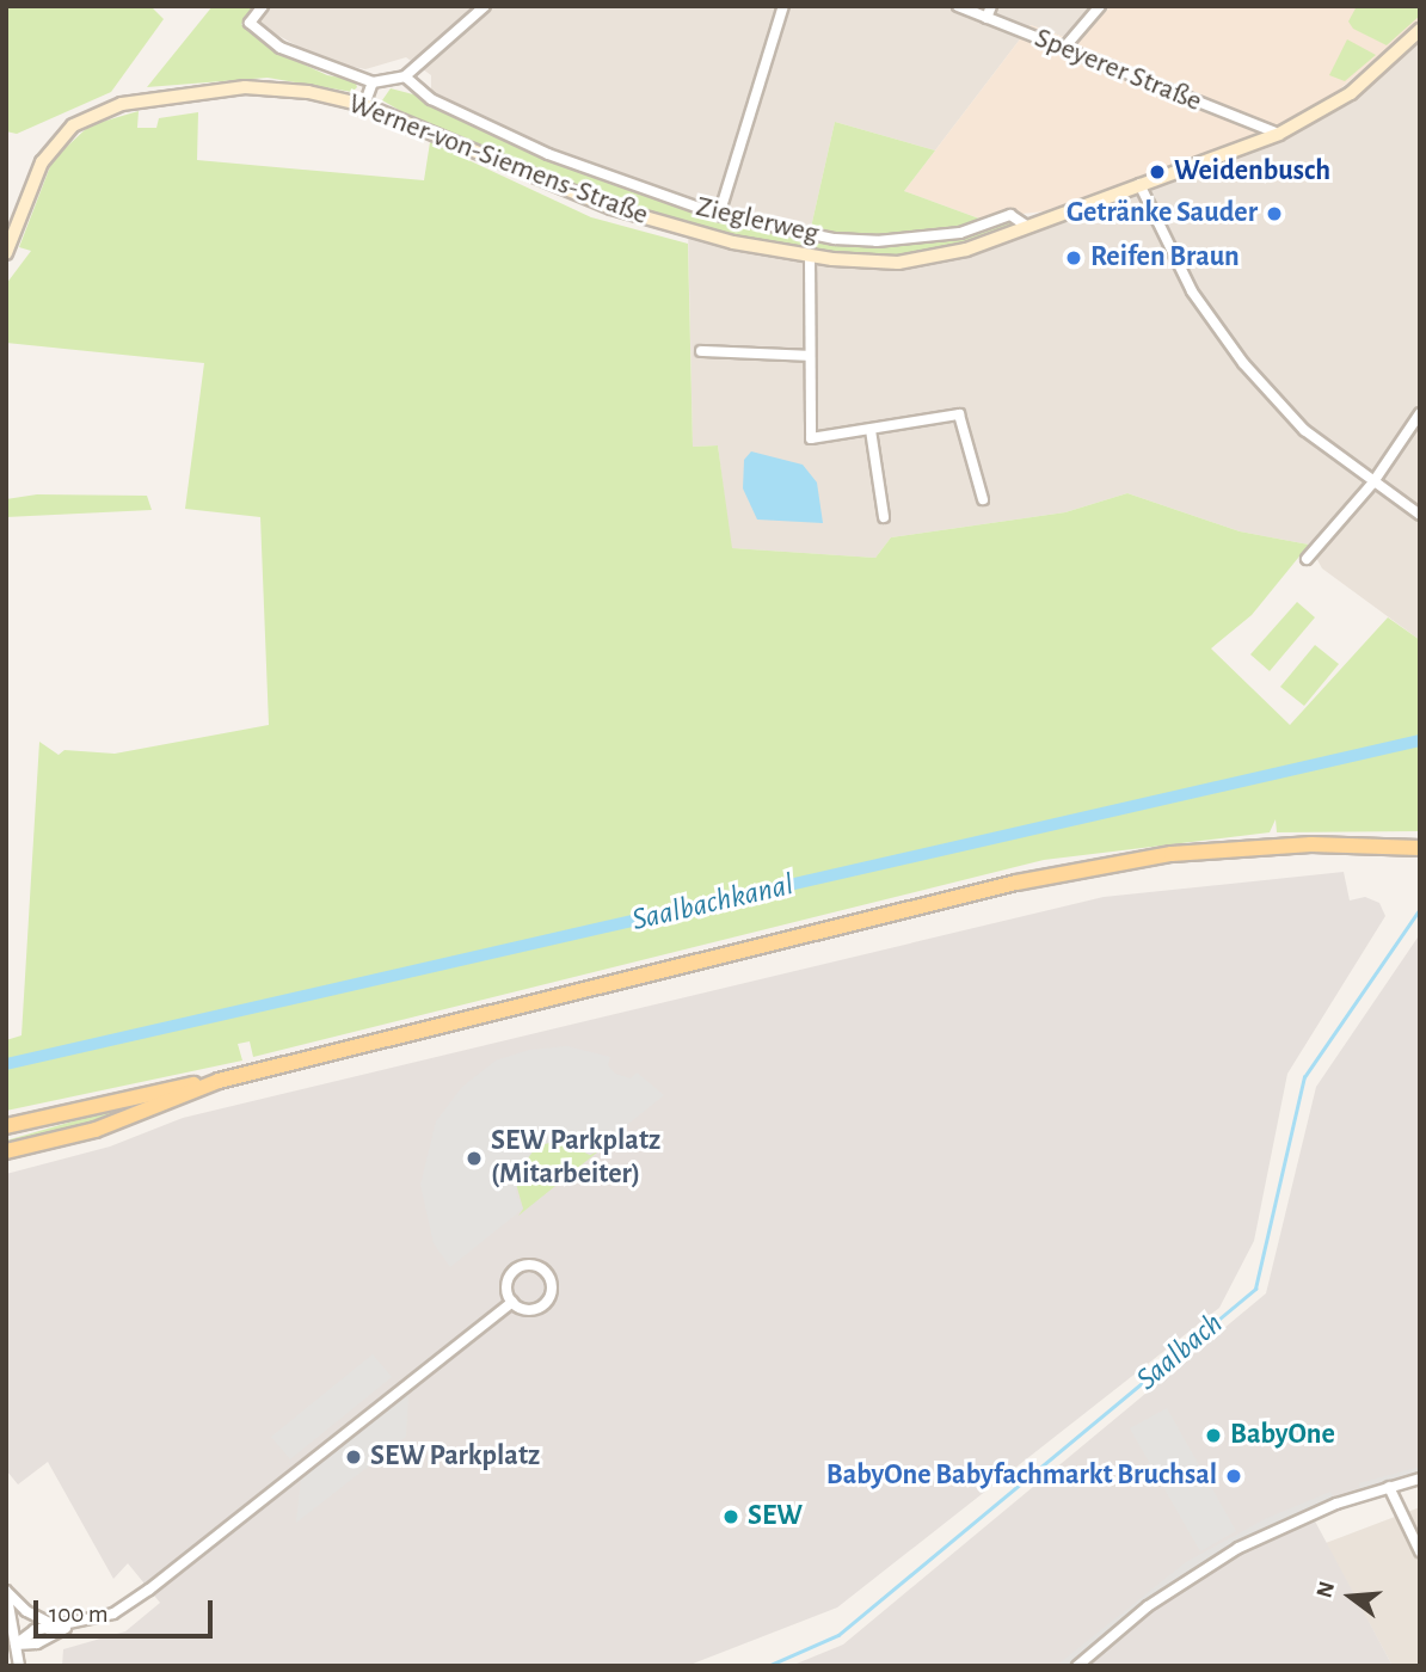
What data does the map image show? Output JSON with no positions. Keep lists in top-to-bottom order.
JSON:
{
  "streets": {
    "main road": ["Werner-von-Siemens-Straße"],
    "street": ["Speyerer Straße", "Zieglerweg"]
  },
  "crossings": [
    ["Speyerer Straße", "Werner-von-Siemens-Straße"],
    ["Werner-von-Siemens-Straße", "Zieglerweg"]
  ],
  "water": ["Saalbachkanal", "Saalbach"],
  "places": [
    "Weidenbusch",
    "Getränke Sauder",
    "Reifen Braun",
    "SEW Parkplatz (Mitarbeiter)",
    "BabyOne",
    "SEW Parkplatz",
    "BabyOne Babyfachmarkt Bruchsal",
    "SEW"
  ],
  "scale_bar": "100 m",
  "north": "left"
}
